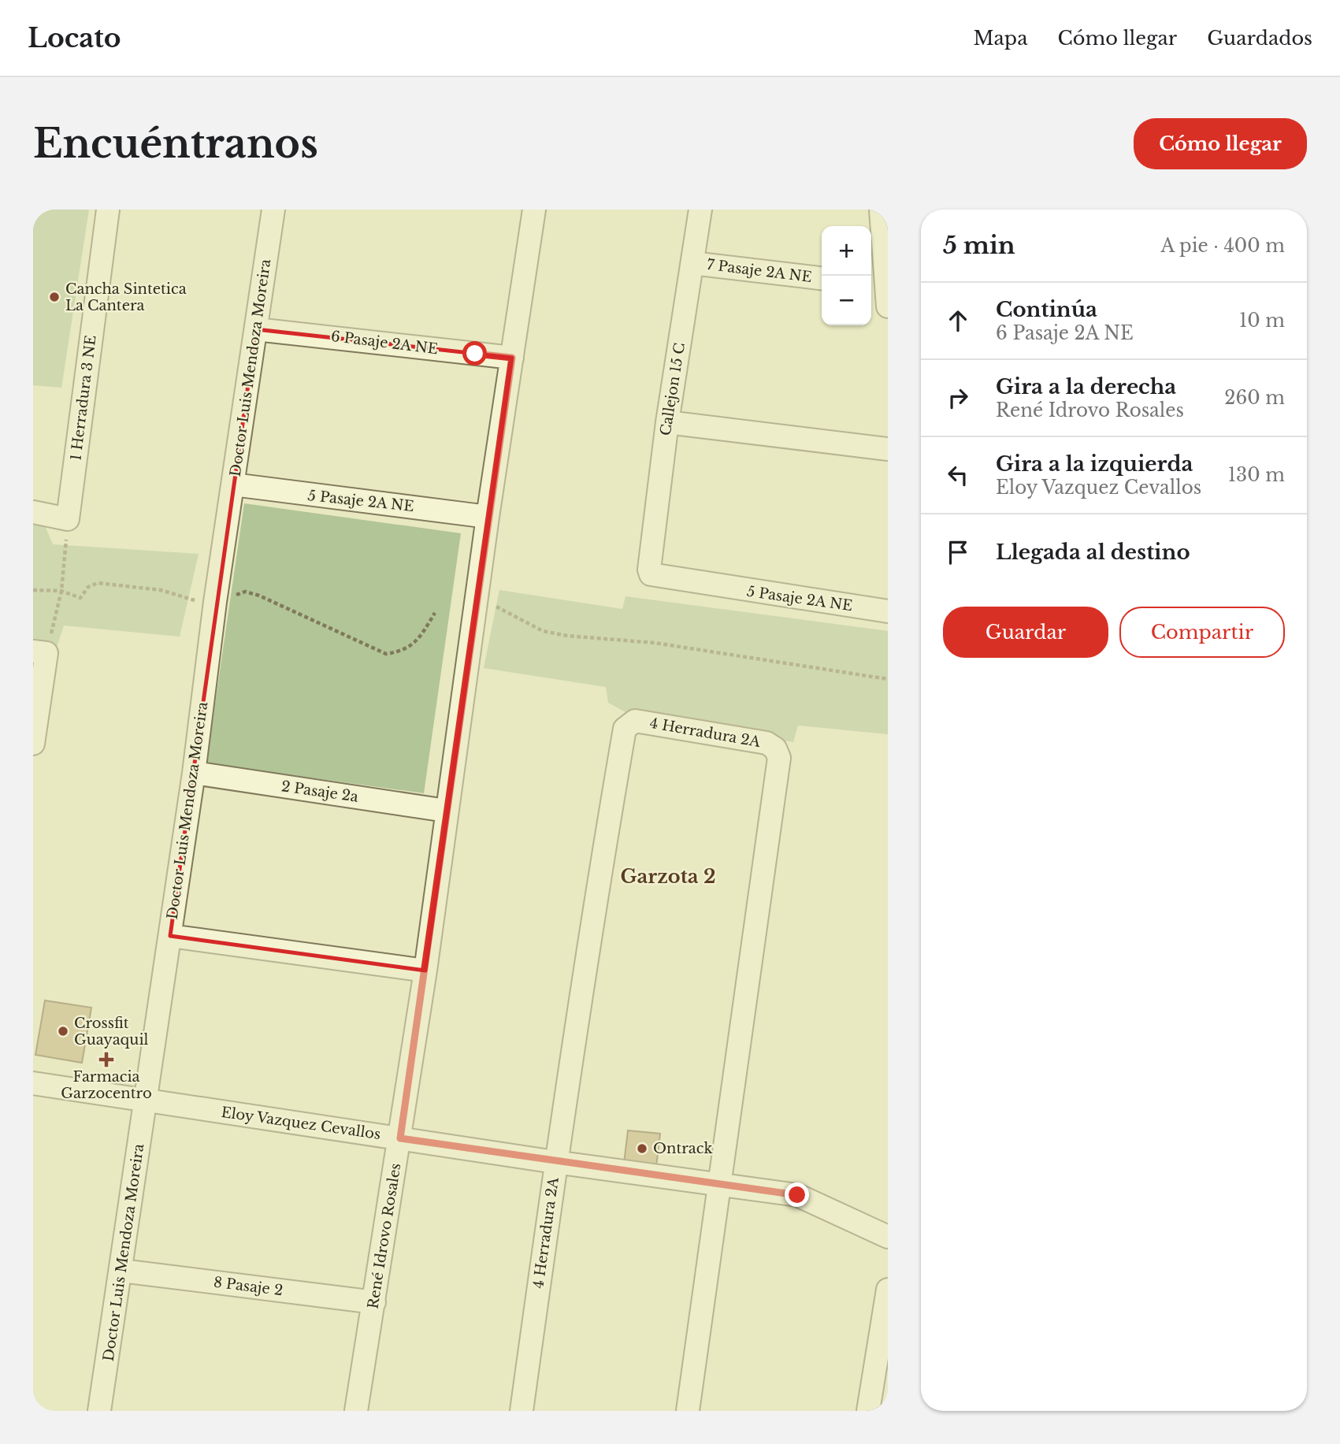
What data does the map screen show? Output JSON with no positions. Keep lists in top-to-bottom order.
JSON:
{
  "streets": {
    "street": [
      "7 Pasaje 2A NE",
      "6 Pasaje 2A NE",
      "Doctor Luis Mendoza Moreira",
      "Callejon 15 C",
      "1 Herradura 3 NE",
      "5 Pasaje 2A NE",
      "4 Herradura 2A",
      "2 Pasaje 2a",
      "Eloy Vazquez Cevallos",
      "René Idrovo Rosales",
      "8 Pasaje 2"
    ]
  },
  "crossings": [
    ["7 Pasaje 2A NE", "Callejon 15 C"],
    ["6 Pasaje 2A NE", "Doctor Luis Mendoza Moreira"],
    ["6 Pasaje 2A NE", "René Idrovo Rosales"],
    ["Doctor Luis Mendoza Moreira", "5 Pasaje 2A NE"],
    ["Doctor Luis Mendoza Moreira", "2 Pasaje 2a"],
    ["Doctor Luis Mendoza Moreira", "Eloy Vazquez Cevallos"],
    ["Doctor Luis Mendoza Moreira", "8 Pasaje 2"],
    ["Callejon 15 C", "5 Pasaje 2A NE"],
    ["5 Pasaje 2A NE", "René Idrovo Rosales"],
    ["4 Herradura 2A", "Eloy Vazquez Cevallos"],
    ["2 Pasaje 2a", "René Idrovo Rosales"],
    ["Eloy Vazquez Cevallos", "René Idrovo Rosales"],
    ["René Idrovo Rosales", "8 Pasaje 2"]
  ],
  "districts": ["Garzota 2"],
  "places": {
    "other": ["Cancha Sintetica La Cantera", "Crossfit Guayaquil", "Ontrack"],
    "health": ["Farmacia Garzocentro"]
  },
  "page": {
    "header": "Locato",
    "nav": ["Mapa", "Cómo llegar", "Guardados"],
    "buttons": [
      "Cómo llegar",
      ["Guardar", "Compartir"]
    ],
    "title": "Encuéntranos",
    "heading": ["5 min", "A pie · 400 m"],
    "map_buttons": ["+", "−"],
    "list": [
      ["Continúa", "6 Pasaje 2A NE", "10 m"],
      ["Gira a la derecha", "René Idrovo Rosales", "260 m"],
      ["Gira a la izquierda", "Eloy Vazquez Cevallos", "130 m"],
      "Llegada al destino"
    ]
  }
}
